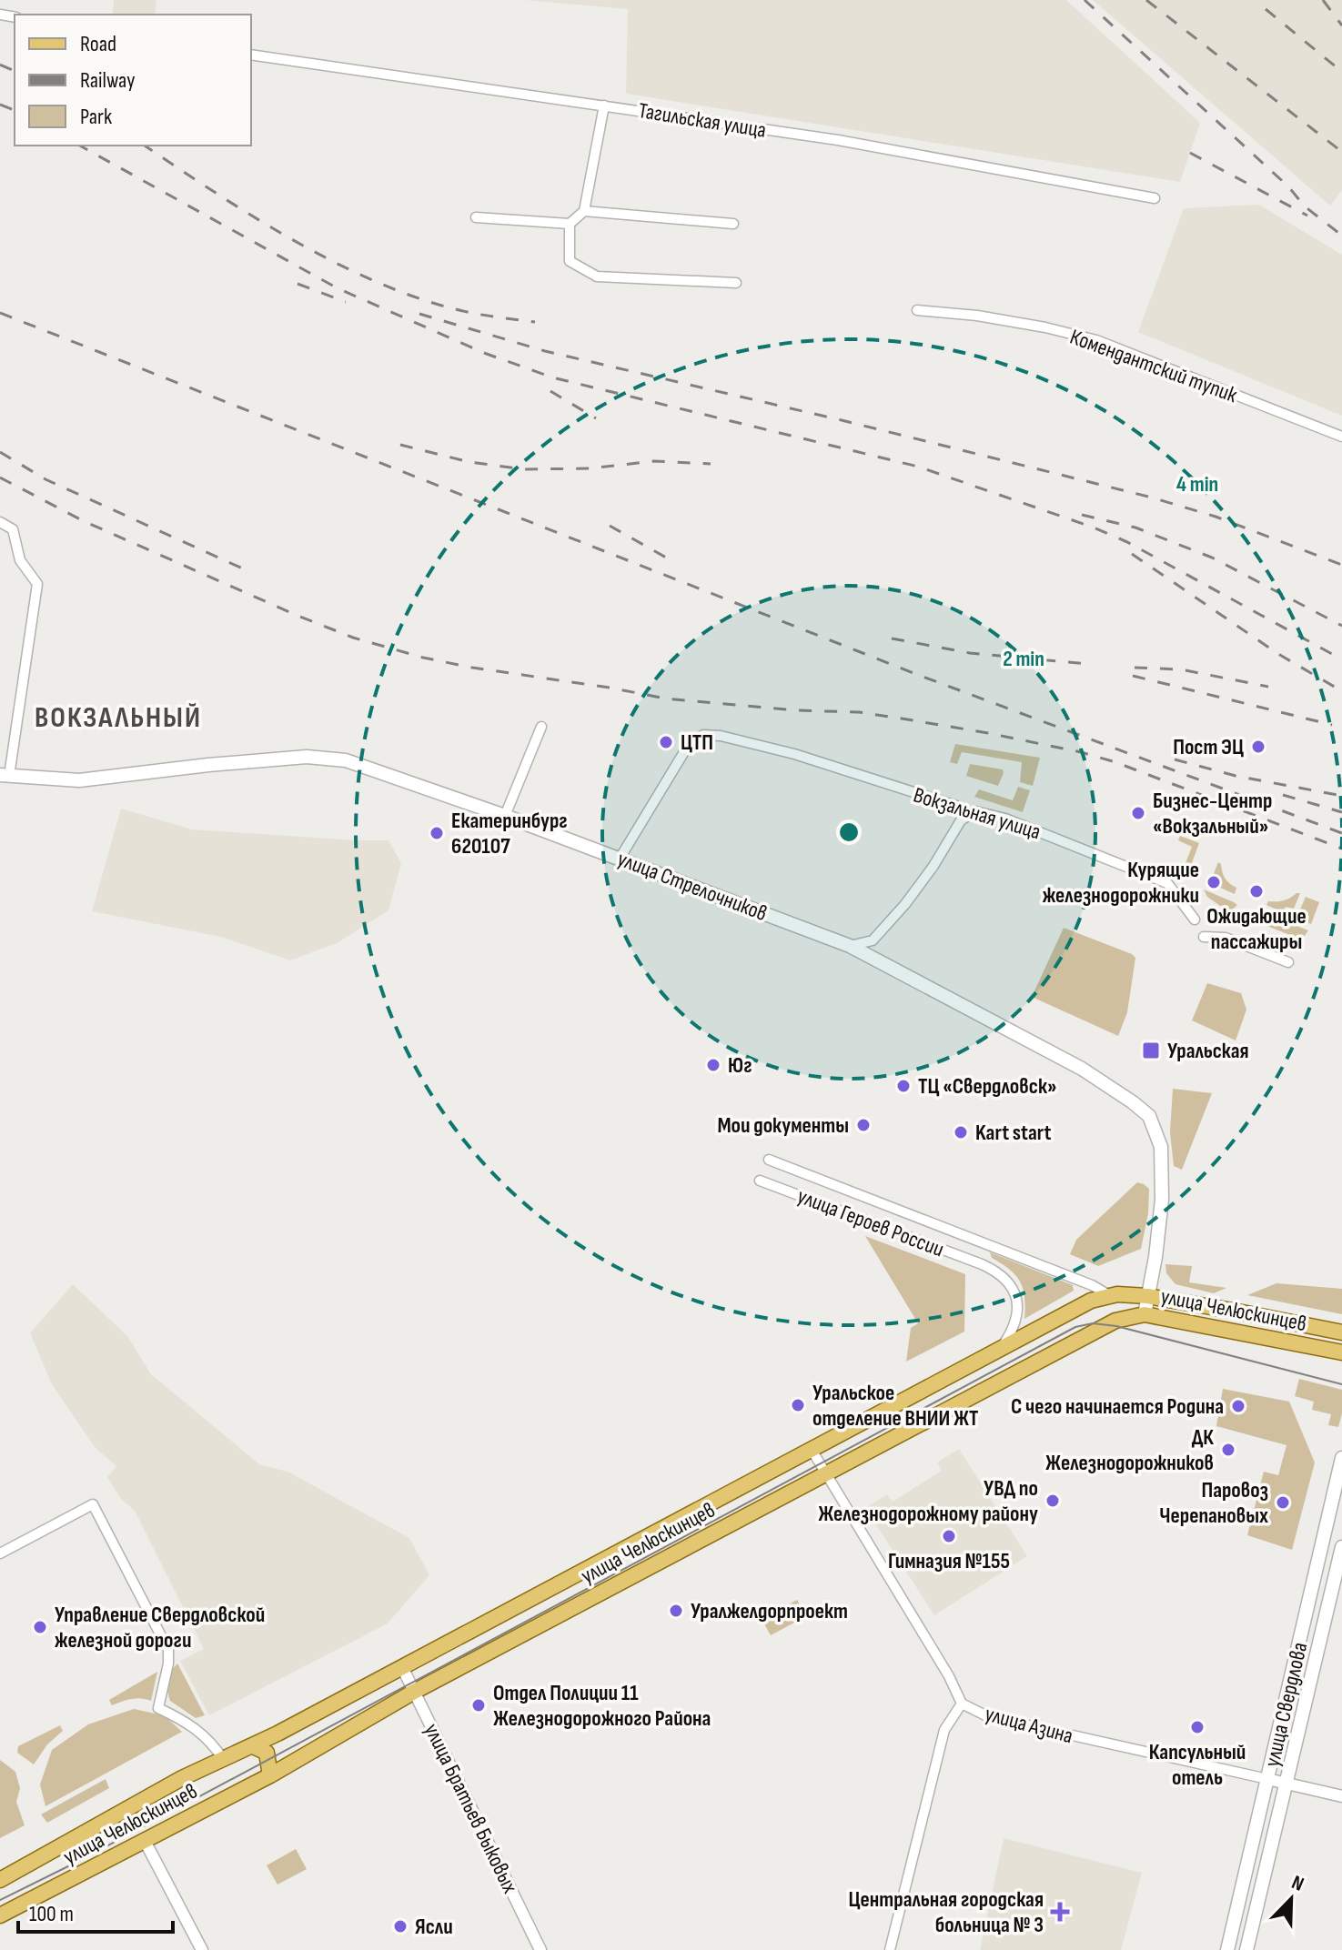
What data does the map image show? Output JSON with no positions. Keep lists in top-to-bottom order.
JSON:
{
  "streets": {
    "main road": ["улица Стрелочников", "улица Челюскинцев", "улица Свердлова"],
    "street": [
      "Тагильская улица",
      "Комендантский тупик",
      "Вокзальная улица",
      "улица Героев России",
      "улица Азина",
      "улица Братьев Быковых"
    ]
  },
  "crossings": [
    ["Вокзальная улица", "улица Стрелочников"],
    ["улица Стрелочников", "улица Челюскинцев"],
    ["улица Героев России", "улица Челюскинцев"],
    ["улица Челюскинцев", "улица Азина"],
    ["улица Челюскинцев", "улица Братьев Быковых"],
    ["улица Свердлова", "улица Азина"]
  ],
  "districts": ["ВОКЗАЛЬНЫЙ"],
  "places": {
    "other": [
      "ЦТП",
      "Пост ЭЦ",
      "Бизнес-Центр «Вокзальный»",
      "Екатеринбург 620107",
      "Курящие железнодорожники",
      "Ожидающие пассажиры",
      "Юг",
      "ТЦ «Свердловск»",
      "Мои документы",
      "Kart start",
      "Уральское отделение ВНИИ ЖТ",
      "С чего начинается Родина",
      "ДК Железнодорожников",
      "УВД по Железнодорожному району",
      "Паровоз Черепановых",
      "Гимназия №155",
      "Уралжелдорпроект",
      "Управление Свердловской железной дороги",
      "Отдел Полиции 11 Железнодорожного Района",
      "Капсульный отель",
      "Ясли"
    ],
    "transit": ["Уральская"],
    "health": ["Центральная городская больница № 3"]
  },
  "legend": ["Road", "Railway", "Park"],
  "scale_bar": "100 m",
  "north": "top right",
  "rings": ["4 min", "2 min"]
}
